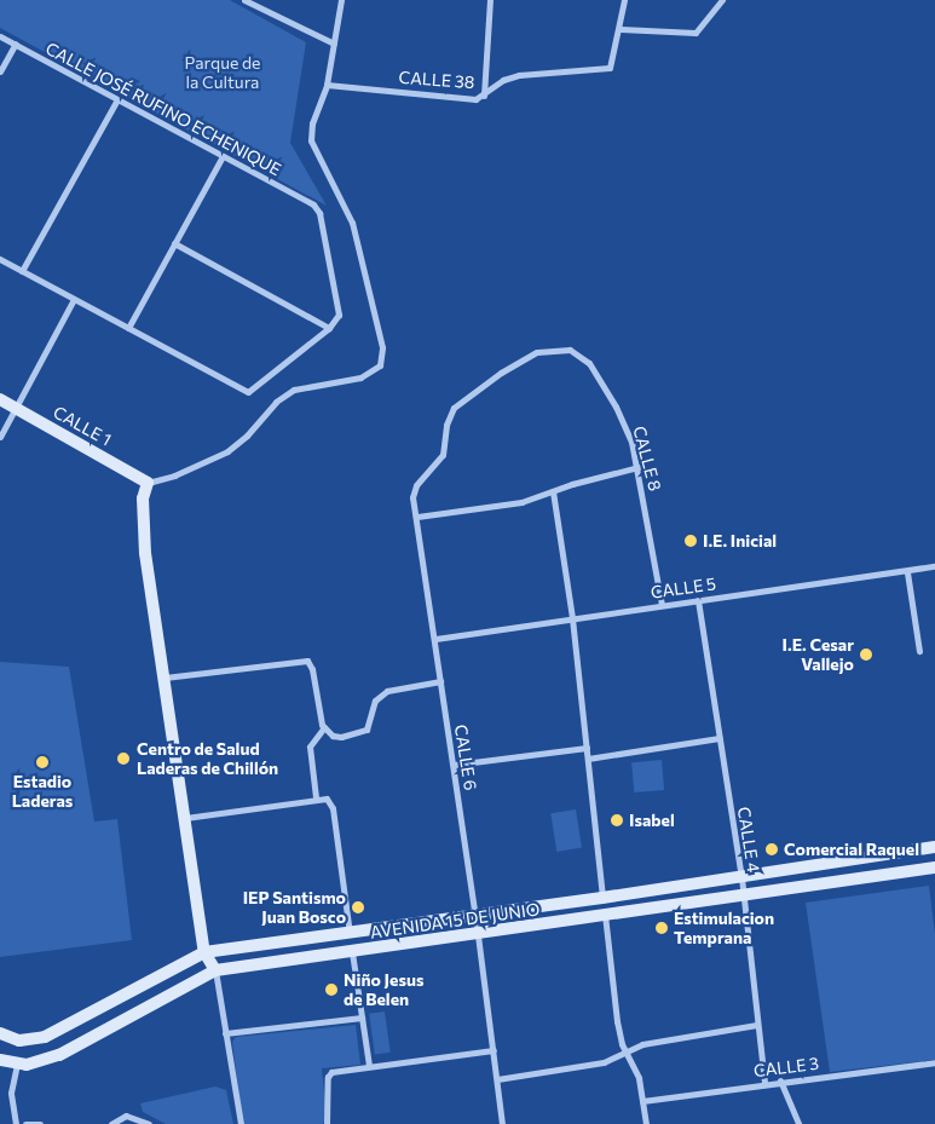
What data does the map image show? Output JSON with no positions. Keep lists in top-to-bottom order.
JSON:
{
  "streets": {
    "street": [
      "CALLE 38",
      "CALLE JOSÉ RUFINO ECHENIQUE",
      "CALLE 1",
      "CALLE 8",
      "CALLE 5",
      "CALLE 6",
      "CALLE 4",
      "AVENIDA 15 DE JUNIO",
      "CALLE 3"
    ]
  },
  "crossings": [
    ["CALLE 8", "CALLE 5"],
    ["CALLE 8", "CALLE 6"],
    ["CALLE 5", "CALLE 6"],
    ["CALLE 5", "CALLE 4"],
    ["CALLE 6", "AVENIDA 15 DE JUNIO"],
    ["CALLE 4", "AVENIDA 15 DE JUNIO"],
    ["CALLE 4", "CALLE 3"]
  ],
  "parks": ["Parque de la Cultura"],
  "places": [
    "I.E. Inicial",
    "I.E. Cesar Vallejo",
    "Centro de Salud Laderas de Chillón",
    "Estadio Laderas",
    "Isabel",
    "Comercial Raquel",
    "IEP Santismo Juan Bosco",
    "Estimulacion Temprana",
    "Niño Jesus de Belen"
  ]
}
